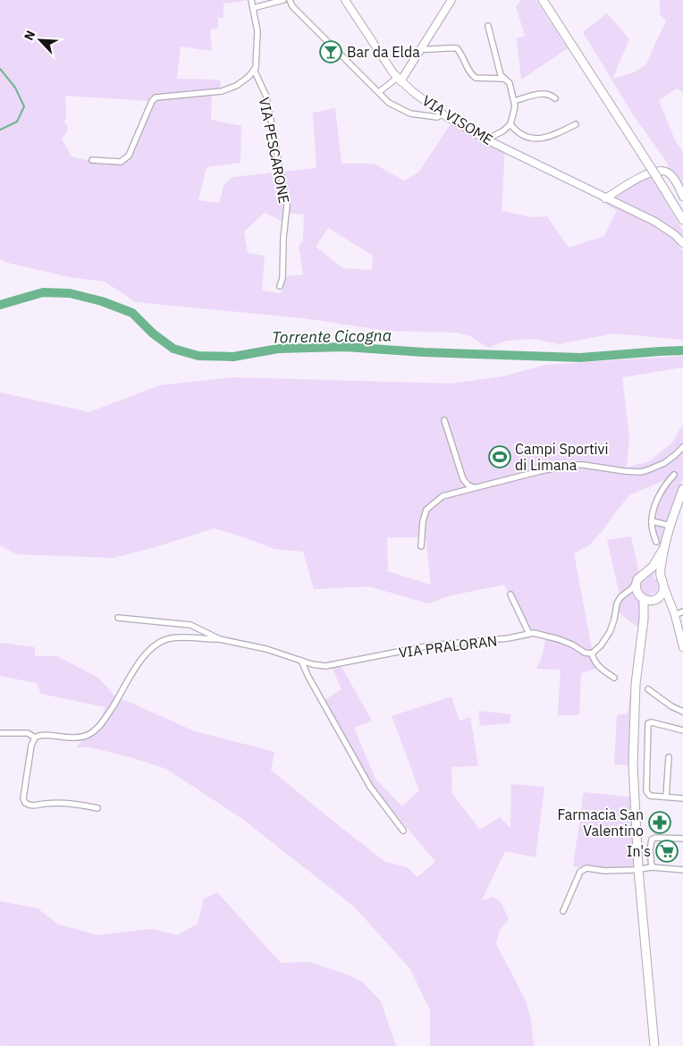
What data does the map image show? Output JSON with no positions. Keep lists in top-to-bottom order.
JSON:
{
  "streets": {
    "street": ["VIA VISOME", "VIA PESCARONE", "VIA PRALORAN"]
  },
  "water": ["Torrente Cicogna"],
  "places": {
    "bar": ["Bar da Elda"],
    "sports": ["Campi Sportivi di Limana"],
    "pharmacy": ["Farmacia San Valentino"],
    "supermarket": ["In's"]
  },
  "north": "top left"
}
